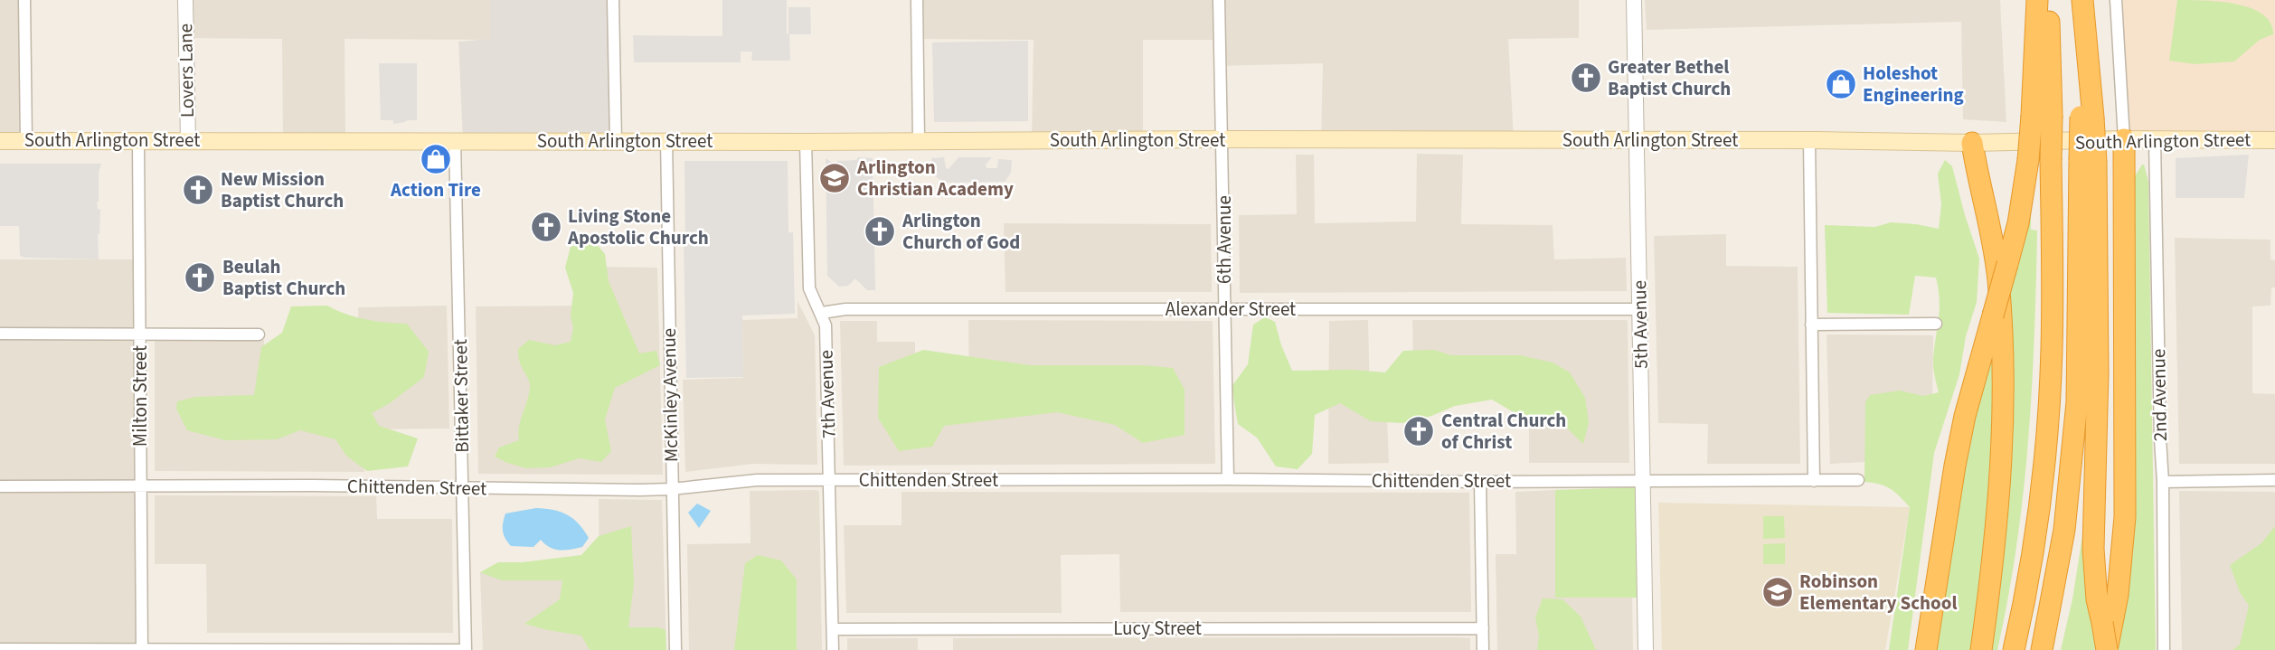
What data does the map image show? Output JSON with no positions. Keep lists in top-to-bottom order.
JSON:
{
  "streets": {
    "main road": ["South Arlington Street"],
    "street": [
      "Lovers Lane",
      "6th Avenue",
      "Alexander Street",
      "5th Avenue",
      "7th Avenue",
      "McKinley Avenue",
      "2nd Avenue",
      "Milton Street",
      "Bittaker Street",
      "Chittenden Street",
      "Lucy Street"
    ]
  },
  "crossings": [
    ["Lovers Lane", "South Arlington Street"],
    ["South Arlington Street", "6th Avenue"],
    ["South Arlington Street", "5th Avenue"],
    ["South Arlington Street", "7th Avenue"],
    ["South Arlington Street", "McKinley Avenue"],
    ["South Arlington Street", "2nd Avenue"],
    ["South Arlington Street", "Milton Street"],
    ["South Arlington Street", "Bittaker Street"],
    ["6th Avenue", "Alexander Street"],
    ["6th Avenue", "Chittenden Street"],
    ["Alexander Street", "5th Avenue"],
    ["Alexander Street", "7th Avenue"],
    ["5th Avenue", "Chittenden Street"],
    ["7th Avenue", "Chittenden Street"],
    ["7th Avenue", "Lucy Street"],
    ["McKinley Avenue", "Chittenden Street"],
    ["Milton Street", "Chittenden Street"],
    ["Bittaker Street", "Chittenden Street"]
  ],
  "places": {
    "church": [
      "Greater Bethel Baptist Church",
      "New Mission Baptist Church",
      "Living Stone Apostolic Church",
      "Arlington Church of God",
      "Beulah Baptist Church",
      "Central Church of Christ"
    ],
    "shop": ["Holeshot Engineering", "Action Tire"],
    "school or university": ["Arlington Christian Academy", "Robinson Elementary School"]
  }
}
